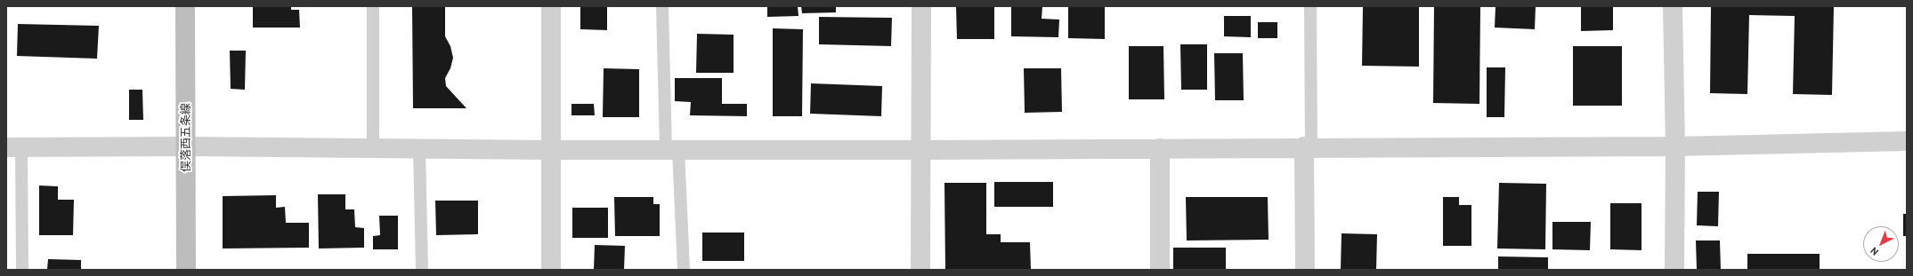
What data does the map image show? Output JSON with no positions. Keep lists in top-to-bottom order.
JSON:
{
  "streets": {
    "main road": ["俣落西五条線"]
  },
  "north": "bottom left"
}
